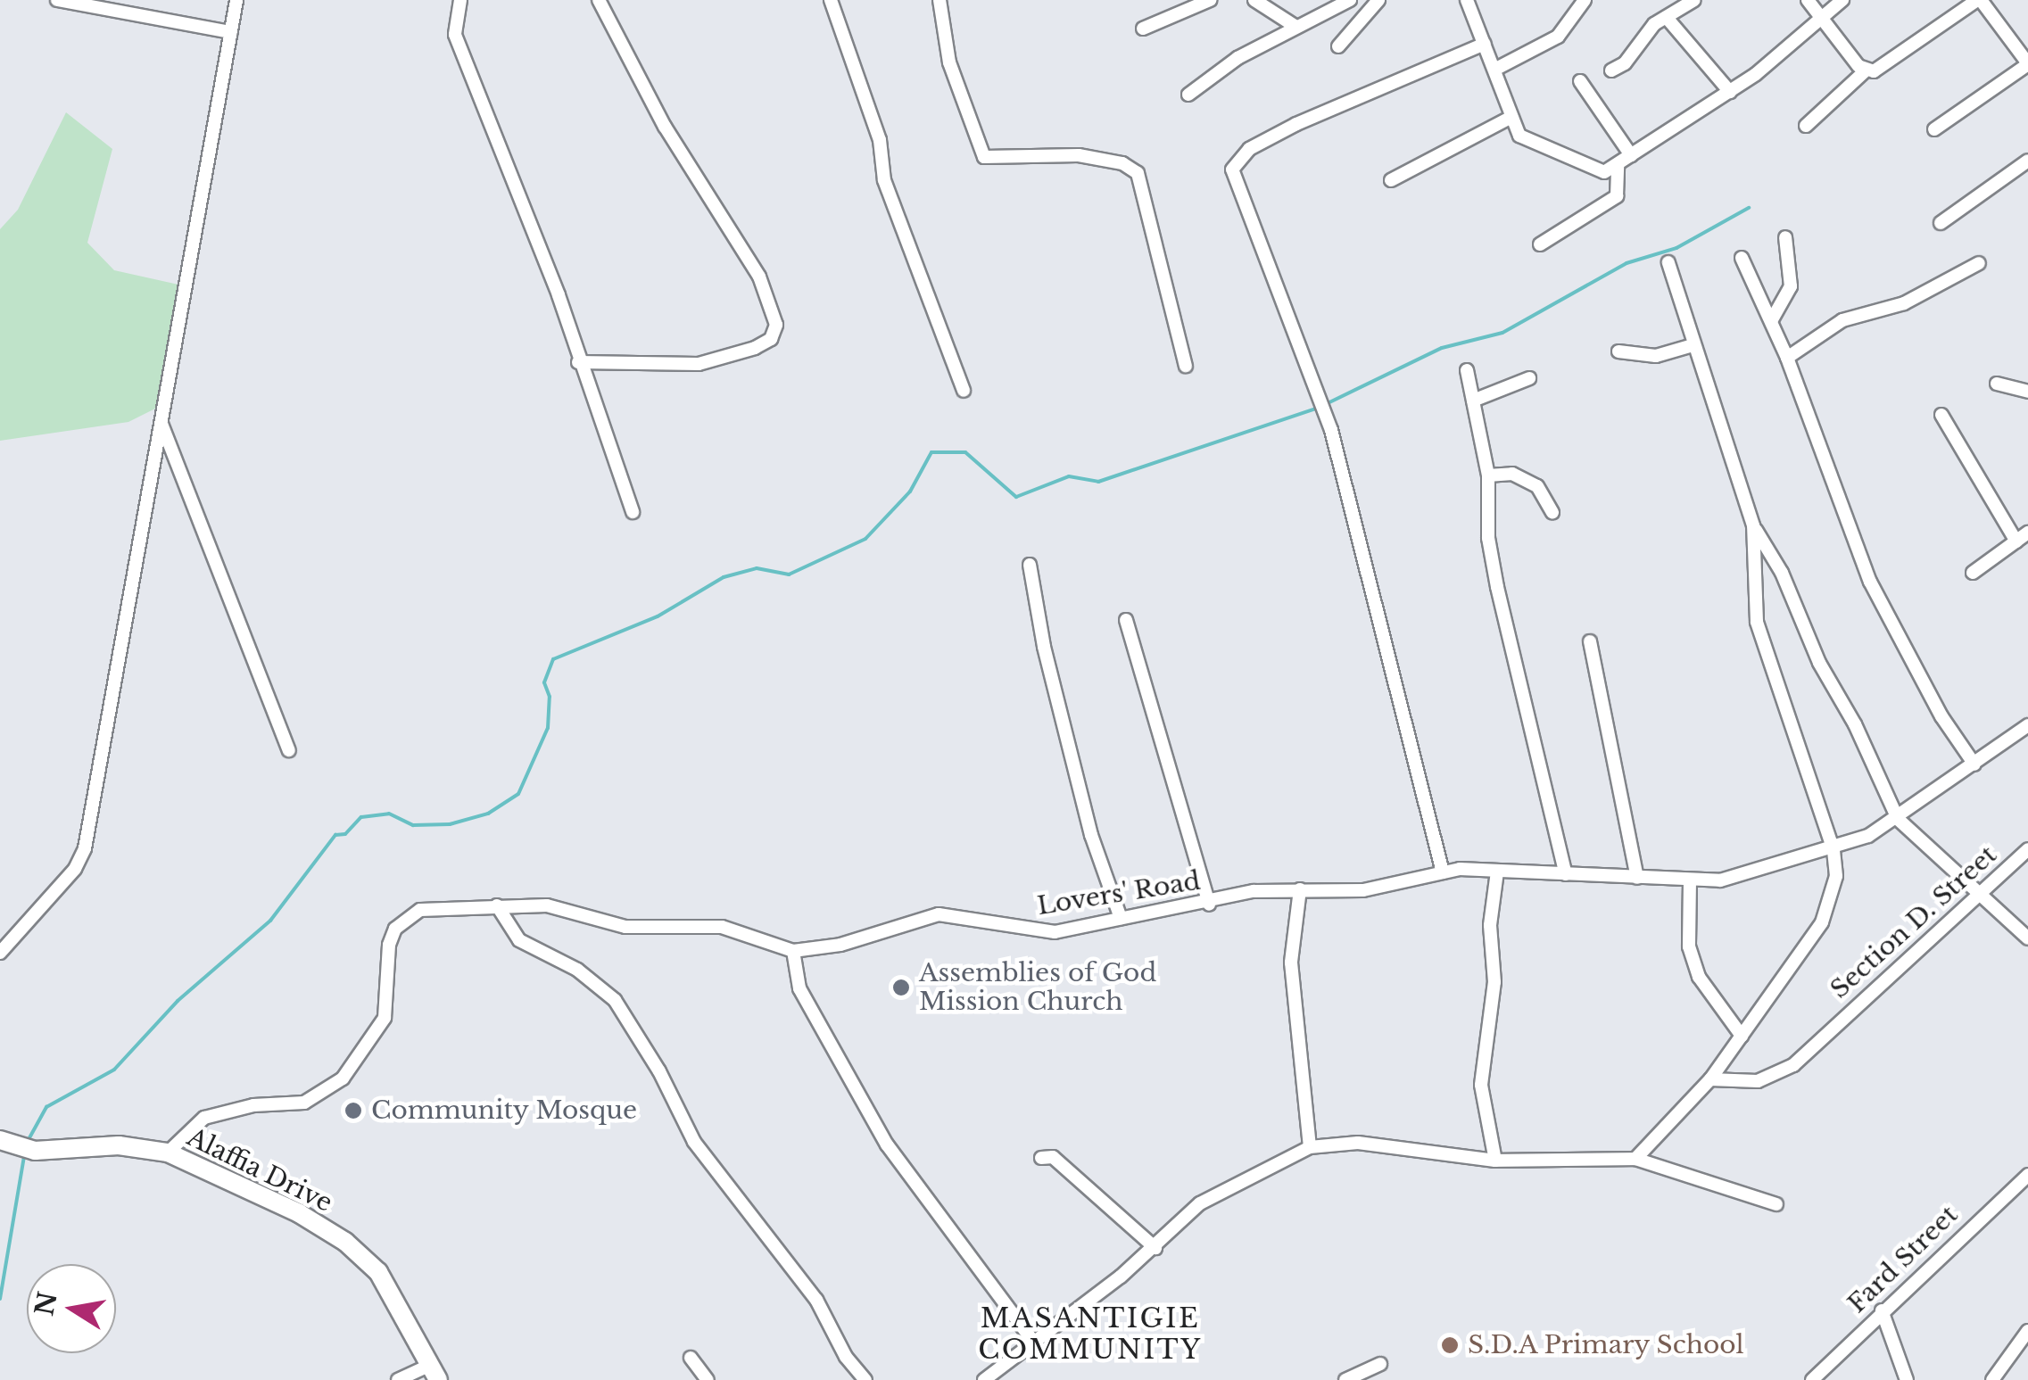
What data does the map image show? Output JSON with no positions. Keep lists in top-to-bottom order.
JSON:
{
  "streets": {
    "street": [
      "Lovers' Road",
      "Section D. Street",
      "Alaffia Drive",
      "Fard Street"
    ]
  },
  "crossings": [
    ["Lovers' Road", "Alaffia Drive"]
  ],
  "districts": ["MASANTIGIE COMMUNITY"],
  "places": ["Assemblies of God Mission Church", "Community Mosque", "S.D.A Primary School"],
  "north": "left"
}
